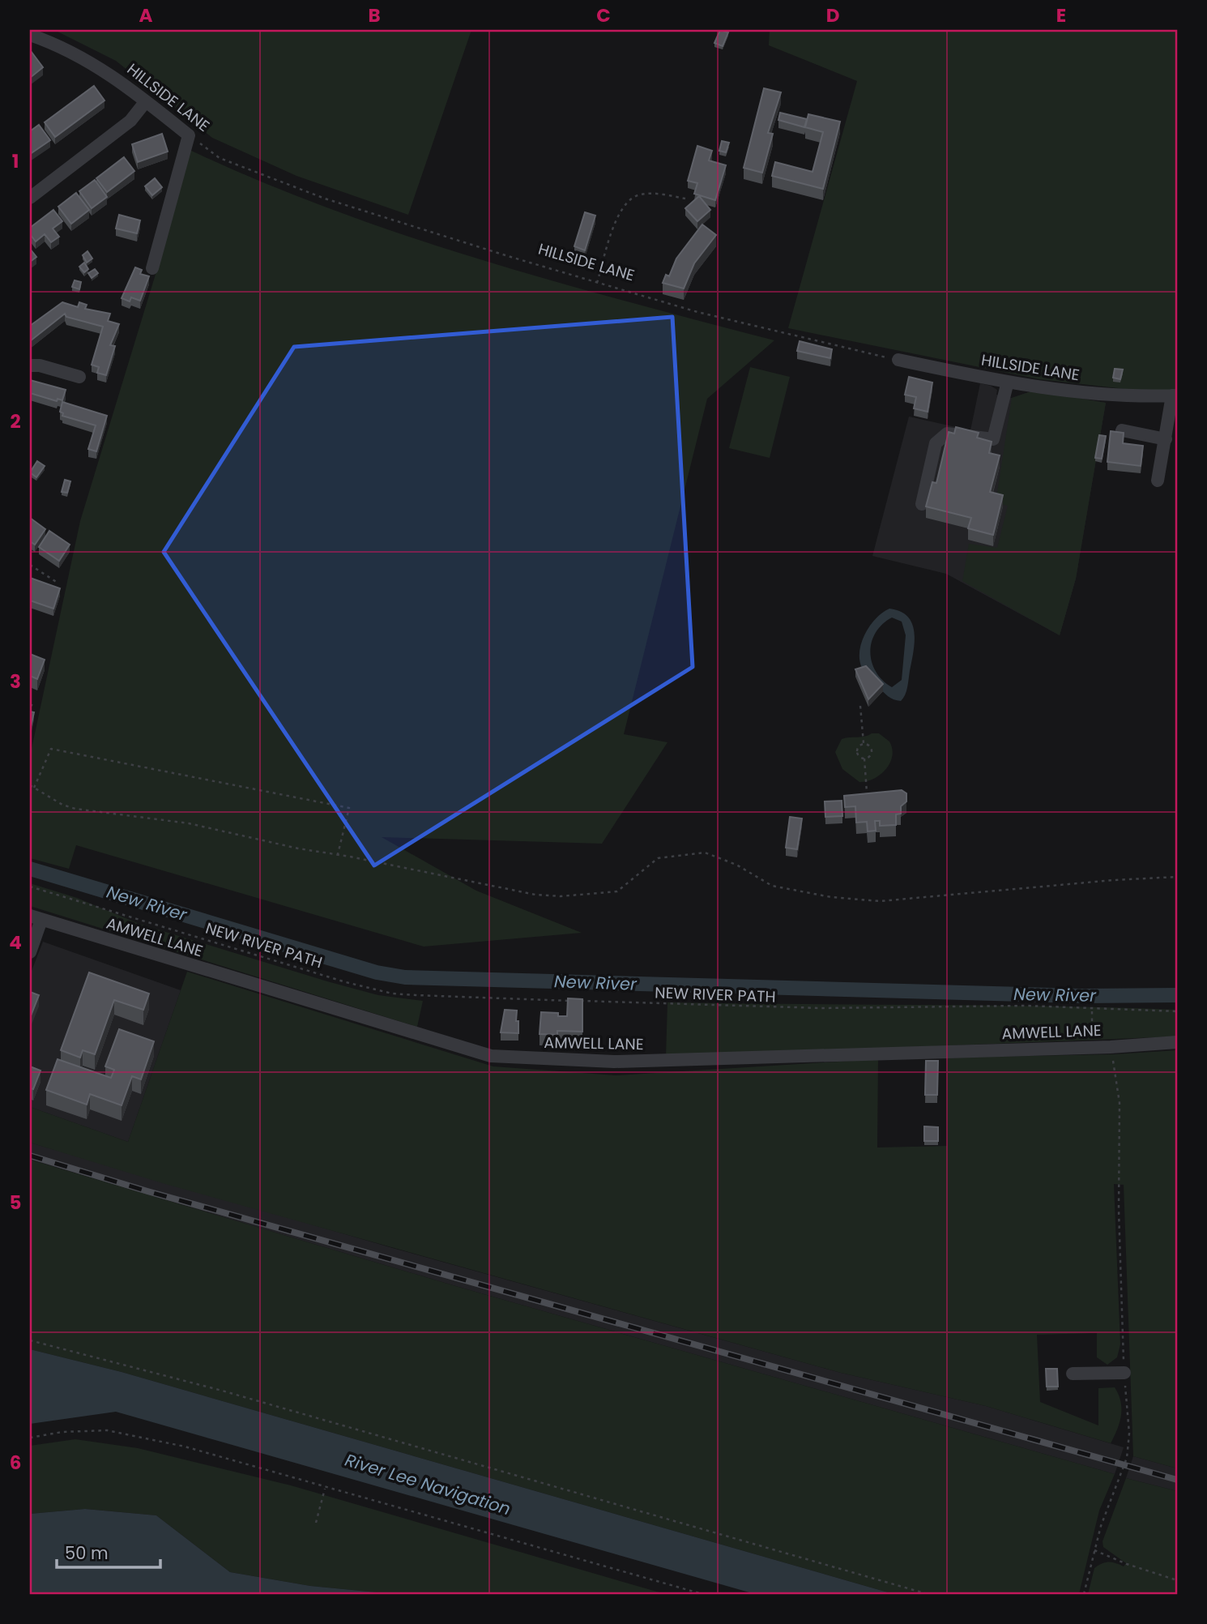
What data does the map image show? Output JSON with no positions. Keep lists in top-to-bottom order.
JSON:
{
  "streets": {
    "street": ["HILLSIDE LANE", "AMWELL LANE"],
    "path": ["NEW RIVER PATH"]
  },
  "water": ["New River", "River Lee Navigation"],
  "scale_bar": "50 m",
  "grid": {
    "columns": [
      "A",
      "B",
      "C",
      "D",
      "E"
    ],
    "rows": [
      "1",
      "2",
      "3",
      "4",
      "5",
      "6"
    ]
  }
}
